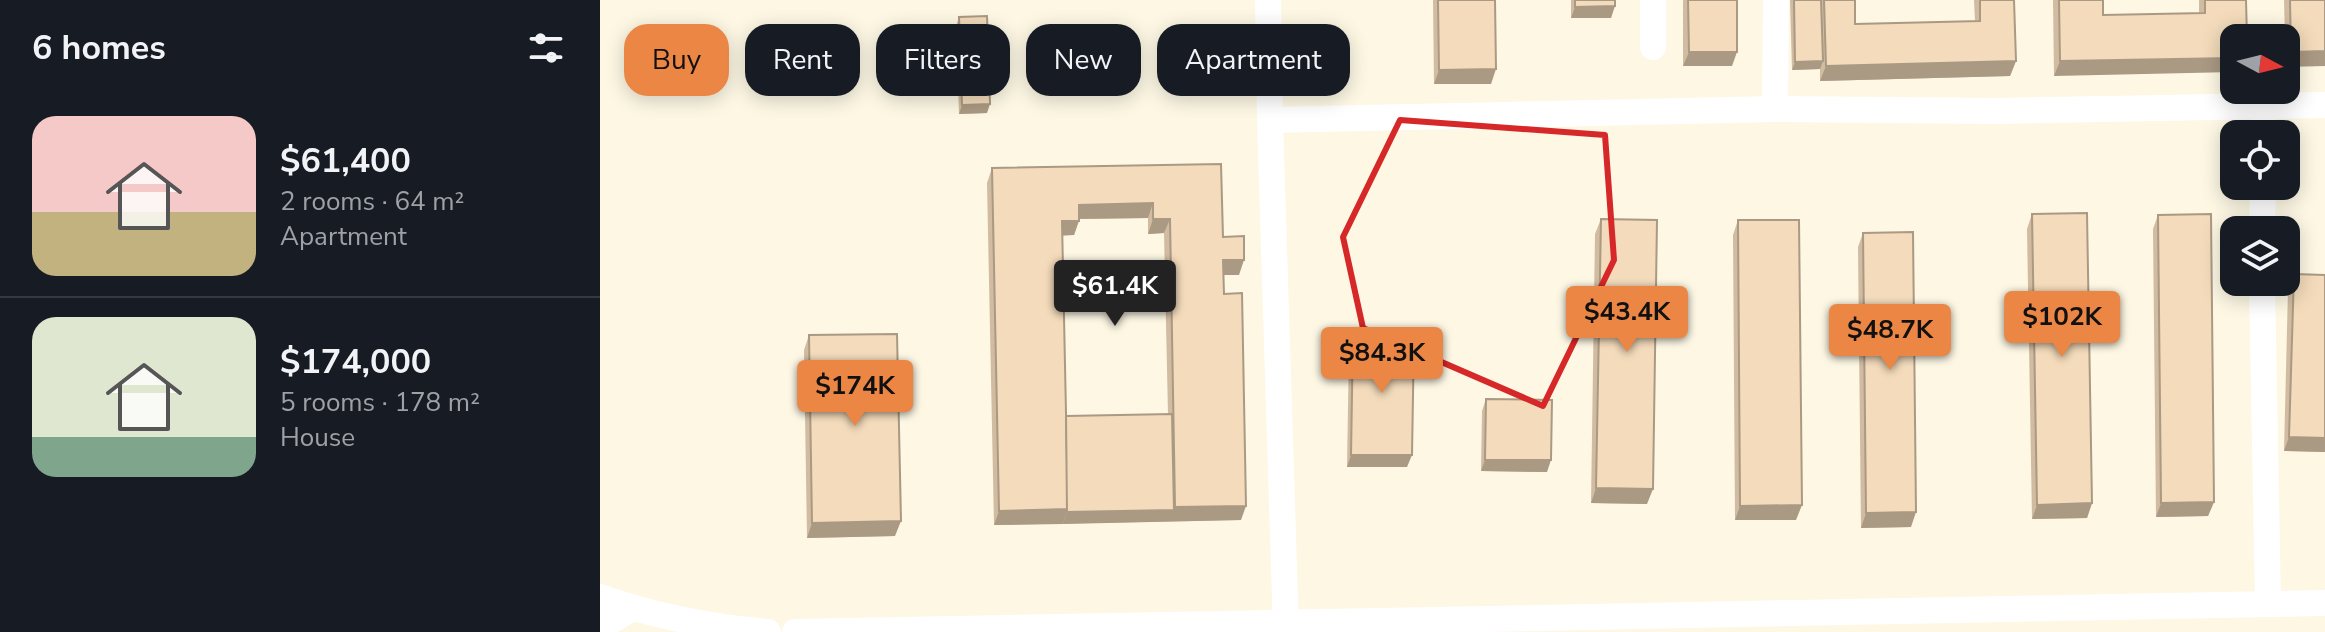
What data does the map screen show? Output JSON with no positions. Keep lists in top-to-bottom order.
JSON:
{
  "north": "right",
  "page": {
    "heading": "6 homes",
    "chip": [
      "Buy",
      "Rent",
      "Filters",
      "New",
      "Apartment"
    ],
    "list": [
      {
        "name": "$61,400",
        "note": "2 rooms · 64 m² · Apartment"
      },
      {
        "name": "$174,000",
        "note": "5 rooms · 178 m² · House"
      }
    ],
    "price": [
      "$61.4K",
      "$43.4K",
      "$102K",
      "$48.7K",
      "$84.3K",
      "$174K"
    ]
  }
}
